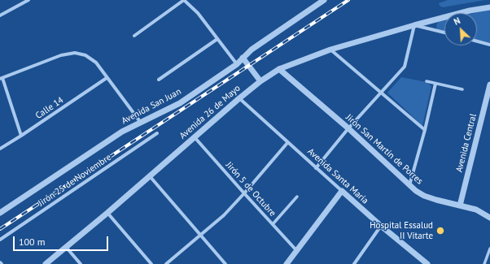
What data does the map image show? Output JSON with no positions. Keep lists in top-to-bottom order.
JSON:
{
  "streets": {
    "street": [
      "Avenida San Juan",
      "Calle 14",
      "Avenida 26 de Mayo",
      "Avenida Central",
      "Jirón San Martín de Porres",
      "Avenida Santa María",
      "Jirón 25 de Noviembre",
      "Jirón 5 de Octubre"
    ]
  },
  "crossings": [
    ["Avenida 26 de Mayo", "Jirón San Martín de Porres"],
    ["Avenida 26 de Mayo", "Avenida Santa María"],
    ["Avenida 26 de Mayo", "Jirón 5 de Octubre"],
    ["Avenida Central", "Jirón San Martín de Porres"]
  ],
  "places": ["Hospital Essalud II Vitarte"],
  "scale_bar": "100 m",
  "north": "top left"
}
